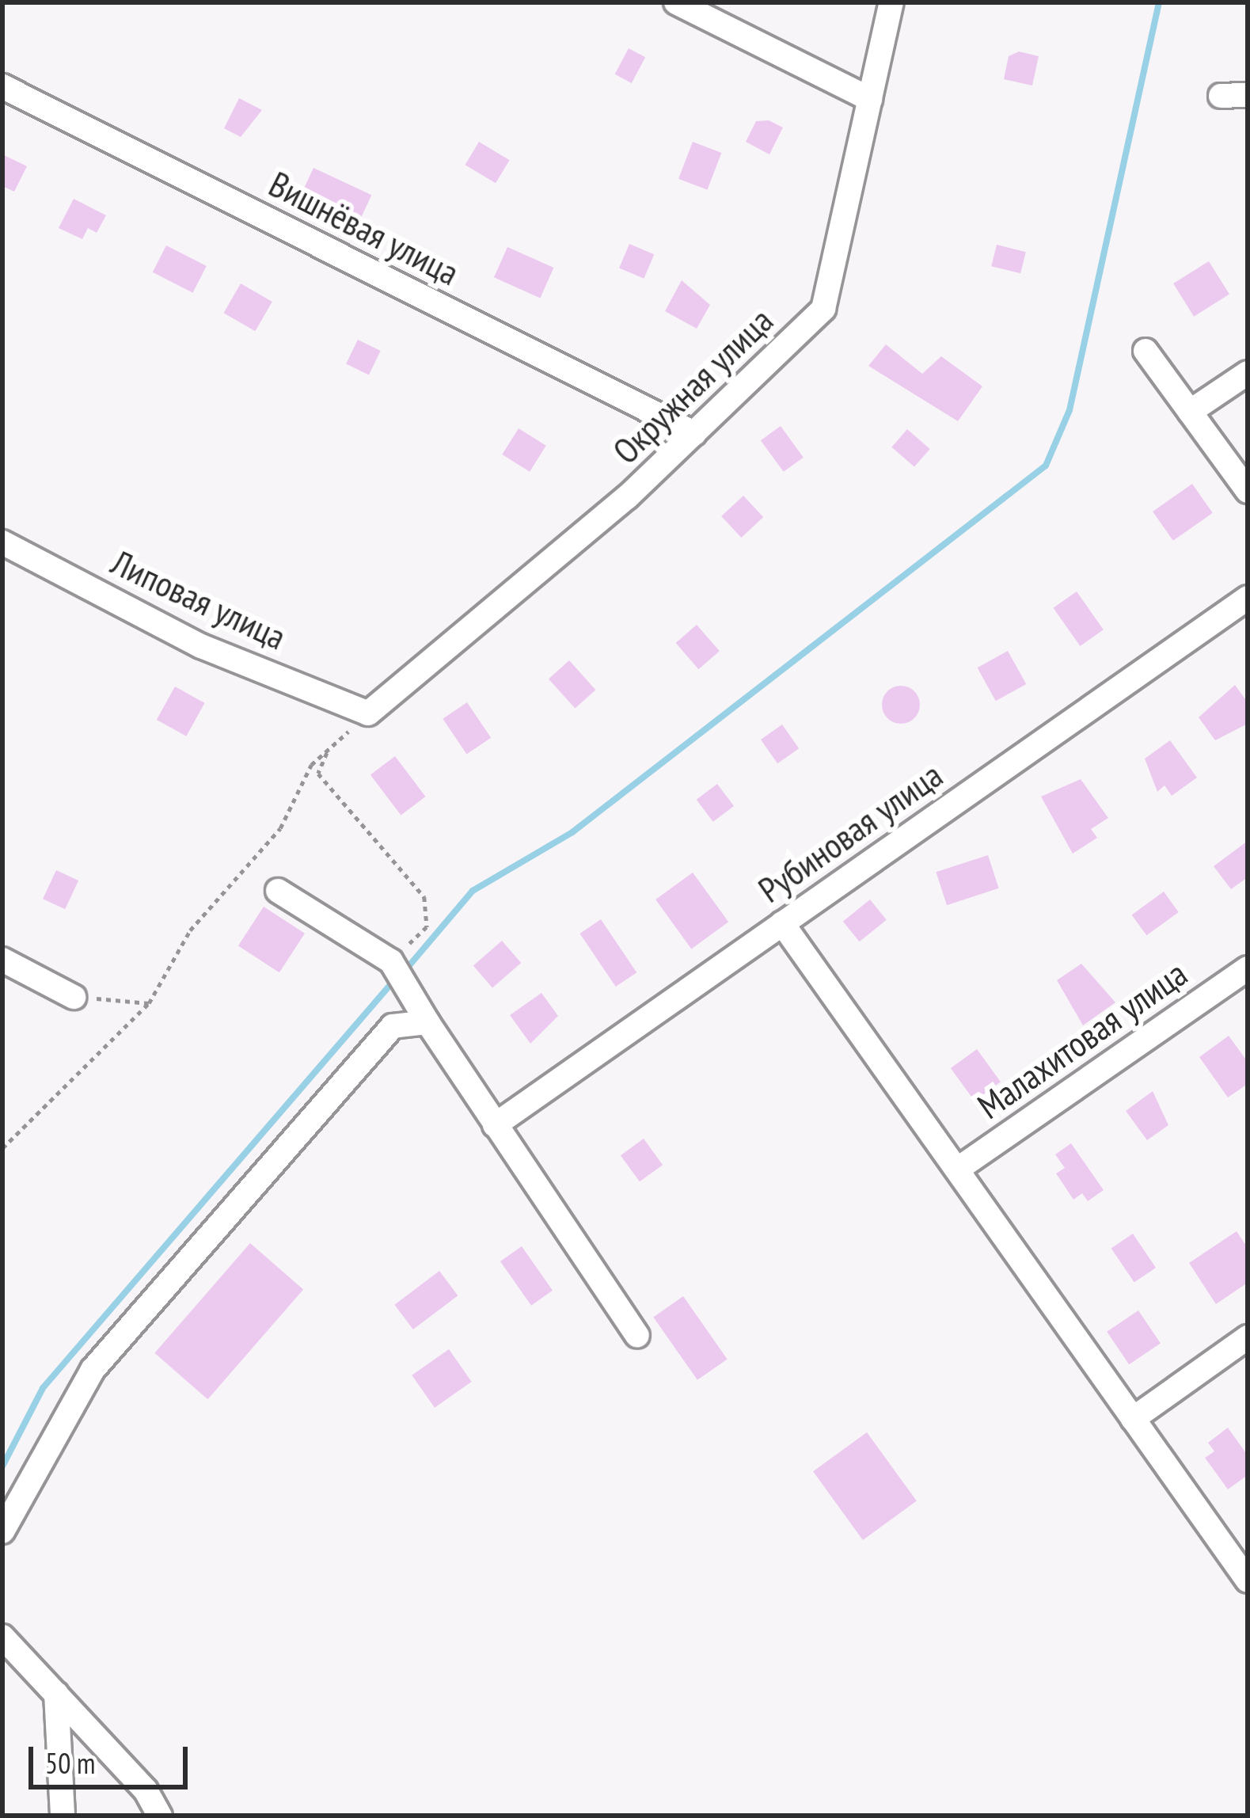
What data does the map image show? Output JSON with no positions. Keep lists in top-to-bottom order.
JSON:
{
  "streets": {
    "street": [
      "Вишнёвая улица",
      "Окружная улица",
      "Липовая улица",
      "Рубиновая улица",
      "Малахитовая улица"
    ]
  },
  "crossings": [
    ["Вишнёвая улица", "Окружная улица"],
    ["Окружная улица", "Липовая улица"]
  ],
  "scale_bar": "50 m"
}
